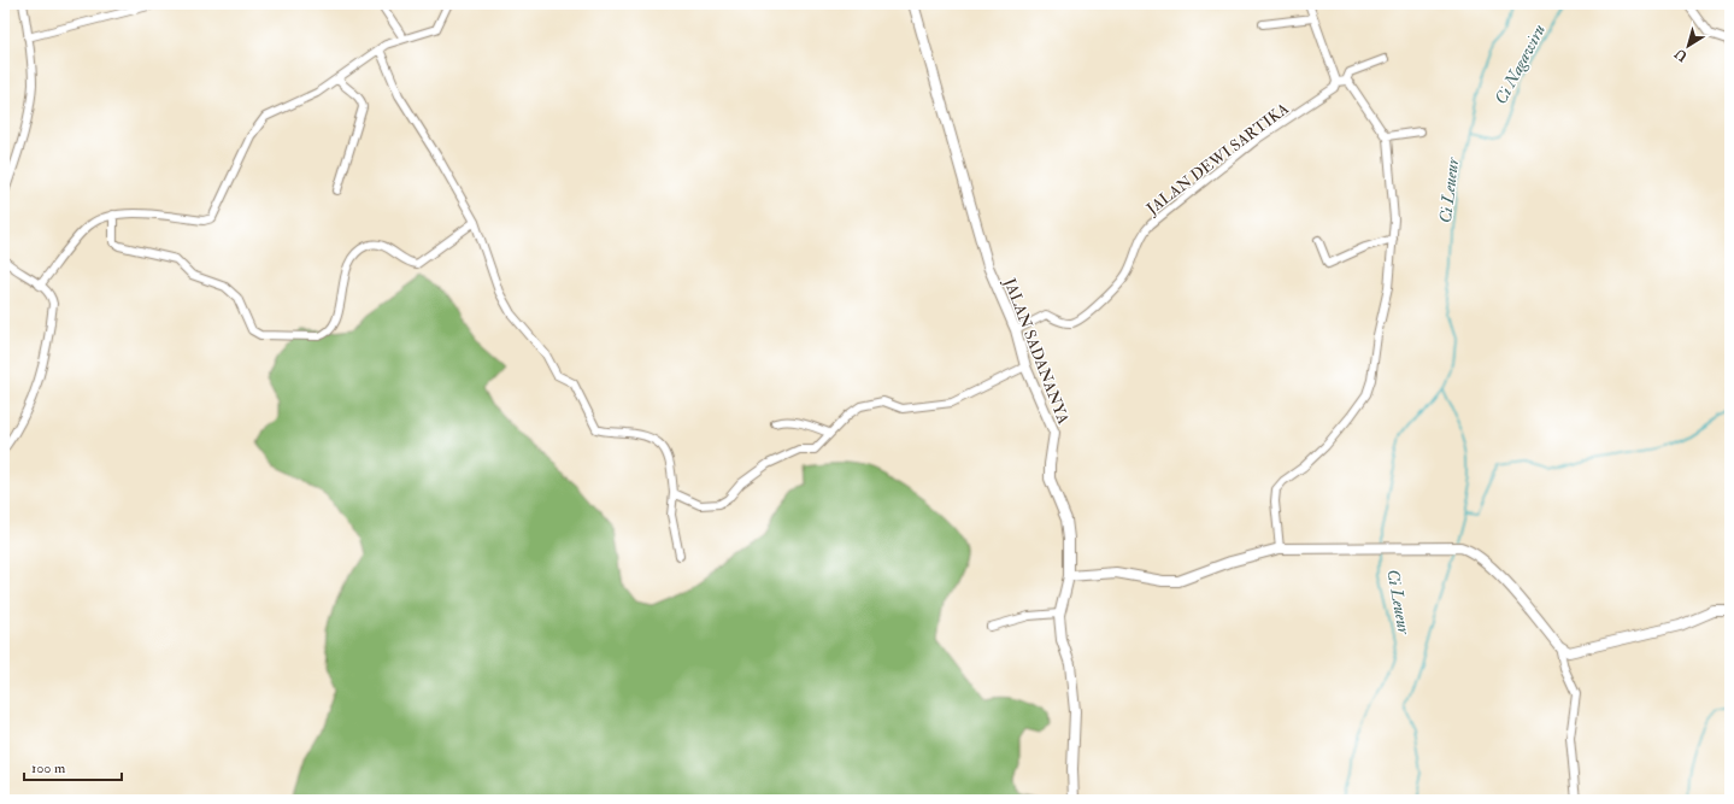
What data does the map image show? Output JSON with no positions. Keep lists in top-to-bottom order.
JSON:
{
  "streets": {
    "street": ["JALAN DEWI SARTIKA", "JALAN SADANANYA"]
  },
  "crossings": [
    ["JALAN DEWI SARTIKA", "JALAN SADANANYA"]
  ],
  "water": ["Ci Nagawiru", "Ci Leueur"],
  "scale_bar": "100 m",
  "north": "bottom left"
}
